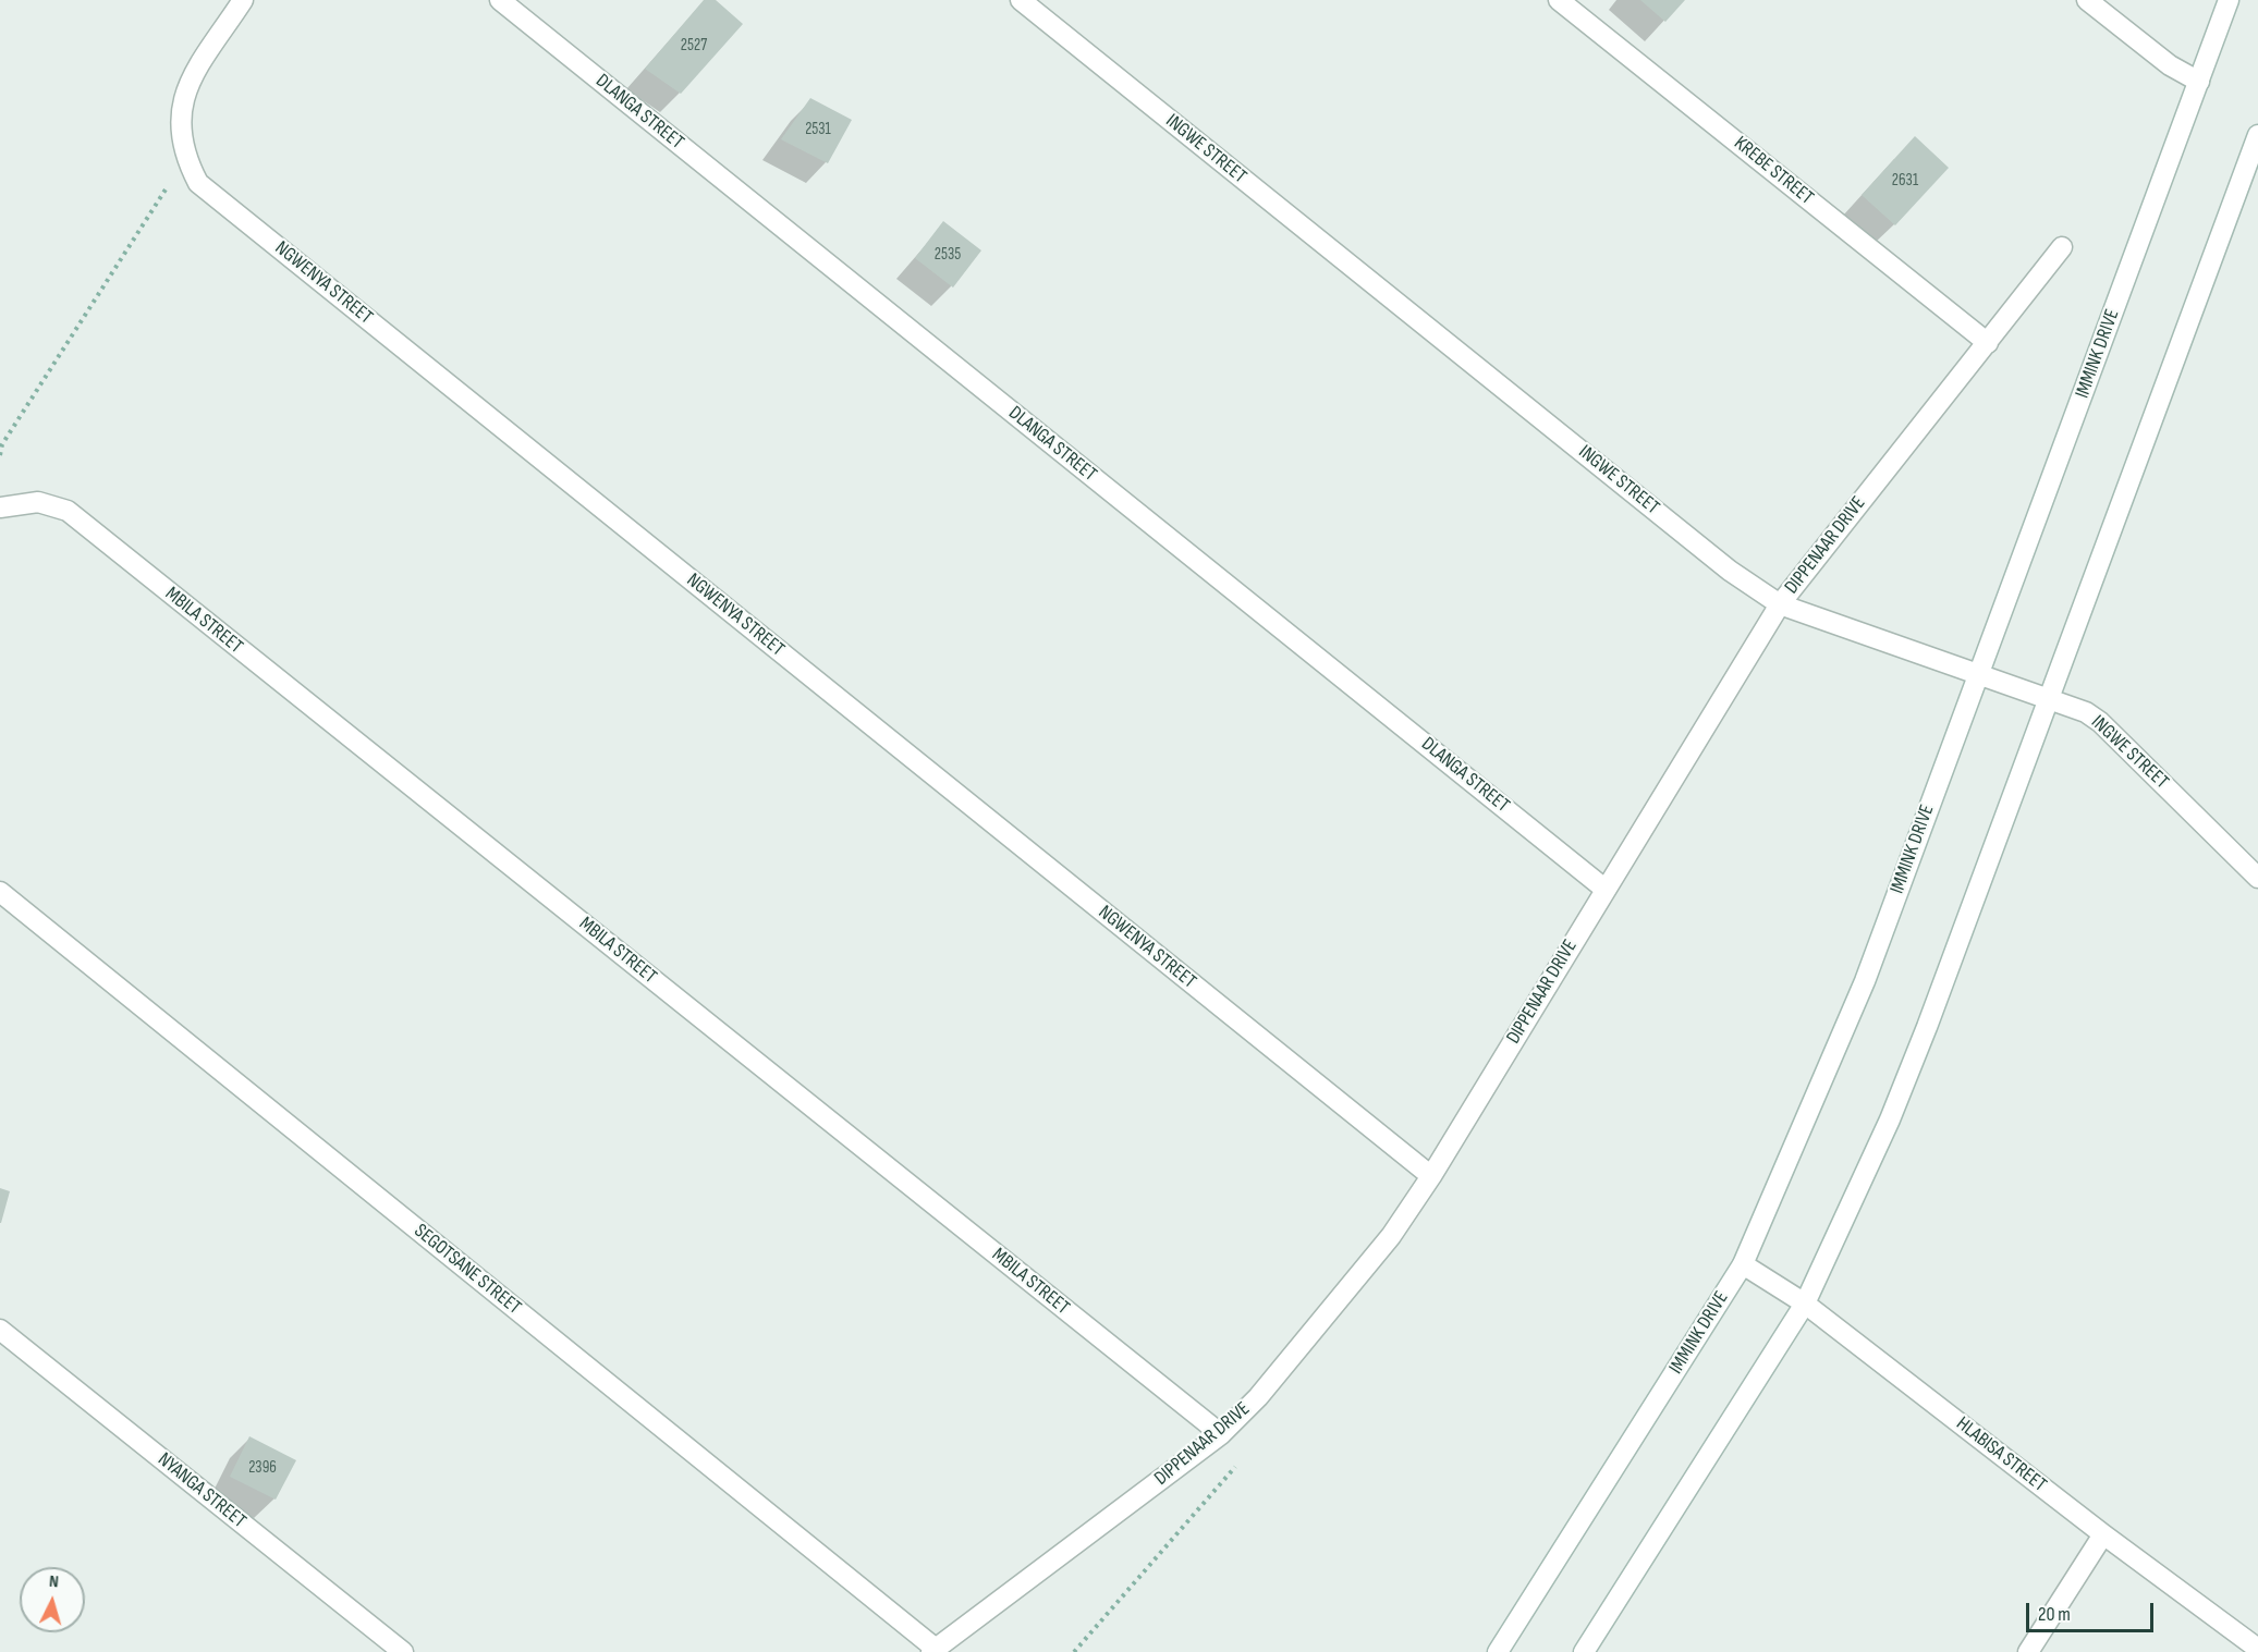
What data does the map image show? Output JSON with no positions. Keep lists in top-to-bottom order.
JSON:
{
  "streets": {
    "street": [
      "DLANGA STREET",
      "INGWE STREET",
      "KREBE STREET",
      "NGWENYA STREET",
      "IMMINK DRIVE",
      "DIPPENAAR DRIVE",
      "MBILA STREET",
      "SEGOTSANE STREET",
      "HLABISA STREET",
      "NYANGA STREET"
    ]
  },
  "crossings": [
    ["DLANGA STREET", "DIPPENAAR DRIVE"],
    ["INGWE STREET", "IMMINK DRIVE"],
    ["INGWE STREET", "DIPPENAAR DRIVE"],
    ["KREBE STREET", "DIPPENAAR DRIVE"],
    ["NGWENYA STREET", "DIPPENAAR DRIVE"],
    ["IMMINK DRIVE", "HLABISA STREET"],
    ["DIPPENAAR DRIVE", "MBILA STREET"],
    ["DIPPENAAR DRIVE", "SEGOTSANE STREET"]
  ],
  "house_numbers": [
    "2527",
    "2531",
    "2631",
    "2535",
    "2396"
  ],
  "scale_bar": "20 m",
  "north": "top"
}
